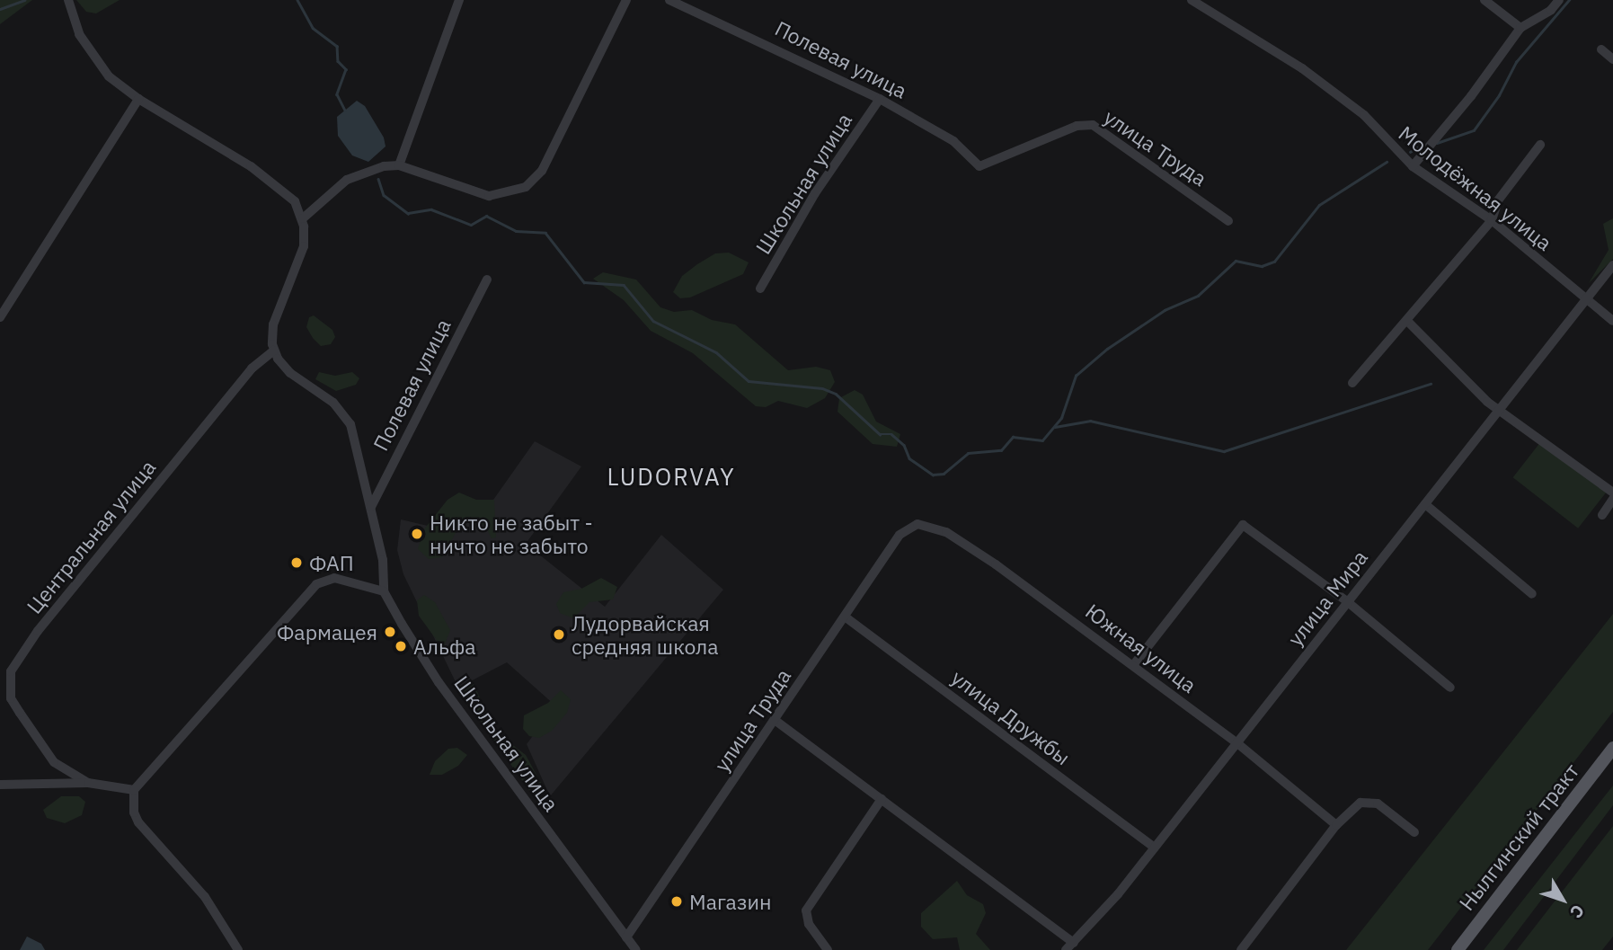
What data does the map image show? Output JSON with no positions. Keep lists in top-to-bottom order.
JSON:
{
  "streets": {
    "main road": ["Нылгинский тракт"],
    "street": [
      "Полевая улица",
      "улица Труда",
      "Школьная улица",
      "Молодёжная улица",
      "Центральная улица",
      "улица Мира",
      "Южная улица",
      "улица Дружбы"
    ]
  },
  "crossings": [
    ["Полевая улица", "улица Труда"],
    ["Полевая улица", "Школьная улица"],
    ["улица Труда", "Школьная улица"],
    ["улица Труда", "Южная улица"],
    ["улица Труда", "улица Дружбы"],
    ["Молодёжная улица", "улица Мира"],
    ["улица Мира", "Южная улица"],
    ["улица Мира", "улица Дружбы"]
  ],
  "districts": ["LUDORVAY"],
  "places": [
    "Никто не забыт - ничто не забыто",
    "ФАП",
    "Фармацея",
    "Лудорвайская средняя школа",
    "Альфа",
    "Магазин"
  ],
  "north": "bottom right"
}
